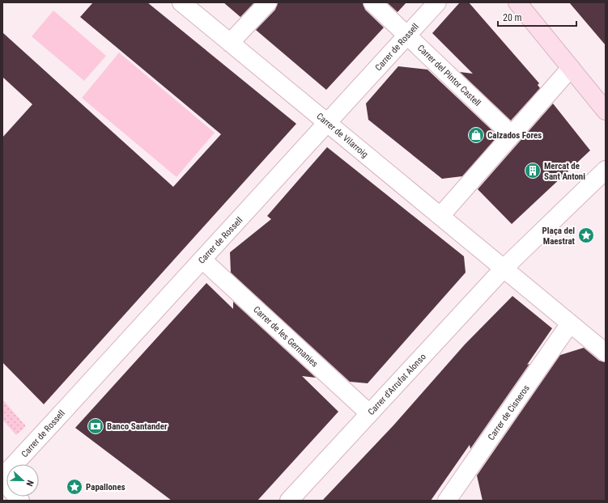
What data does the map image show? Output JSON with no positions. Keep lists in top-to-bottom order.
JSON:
{
  "streets": {
    "street": [
      "Carrer de Rossell",
      "Carrer del Pintor Castell",
      "Carrer de Vilarroig",
      "Carrer de les Germanies",
      "Carrer d'Arrufat Alonso",
      "Carrer de Cisneros"
    ]
  },
  "crossings": [
    ["Carrer de Rossell", "Carrer del Pintor Castell"],
    ["Carrer de Rossell", "Carrer de Vilarroig"],
    ["Carrer de Rossell", "Carrer de les Germanies"],
    ["Carrer de Vilarroig", "Carrer d'Arrufat Alonso"],
    ["Carrer de les Germanies", "Carrer d'Arrufat Alonso"]
  ],
  "places": {
    "shop": ["Calzados Fores"],
    "building": ["Mercat de Sant Antoni"],
    "place": ["Plaça del Maestrat", "Papallones"],
    "bank": ["Banco Santander"]
  },
  "scale_bar": "20 m",
  "north": "right"
}
